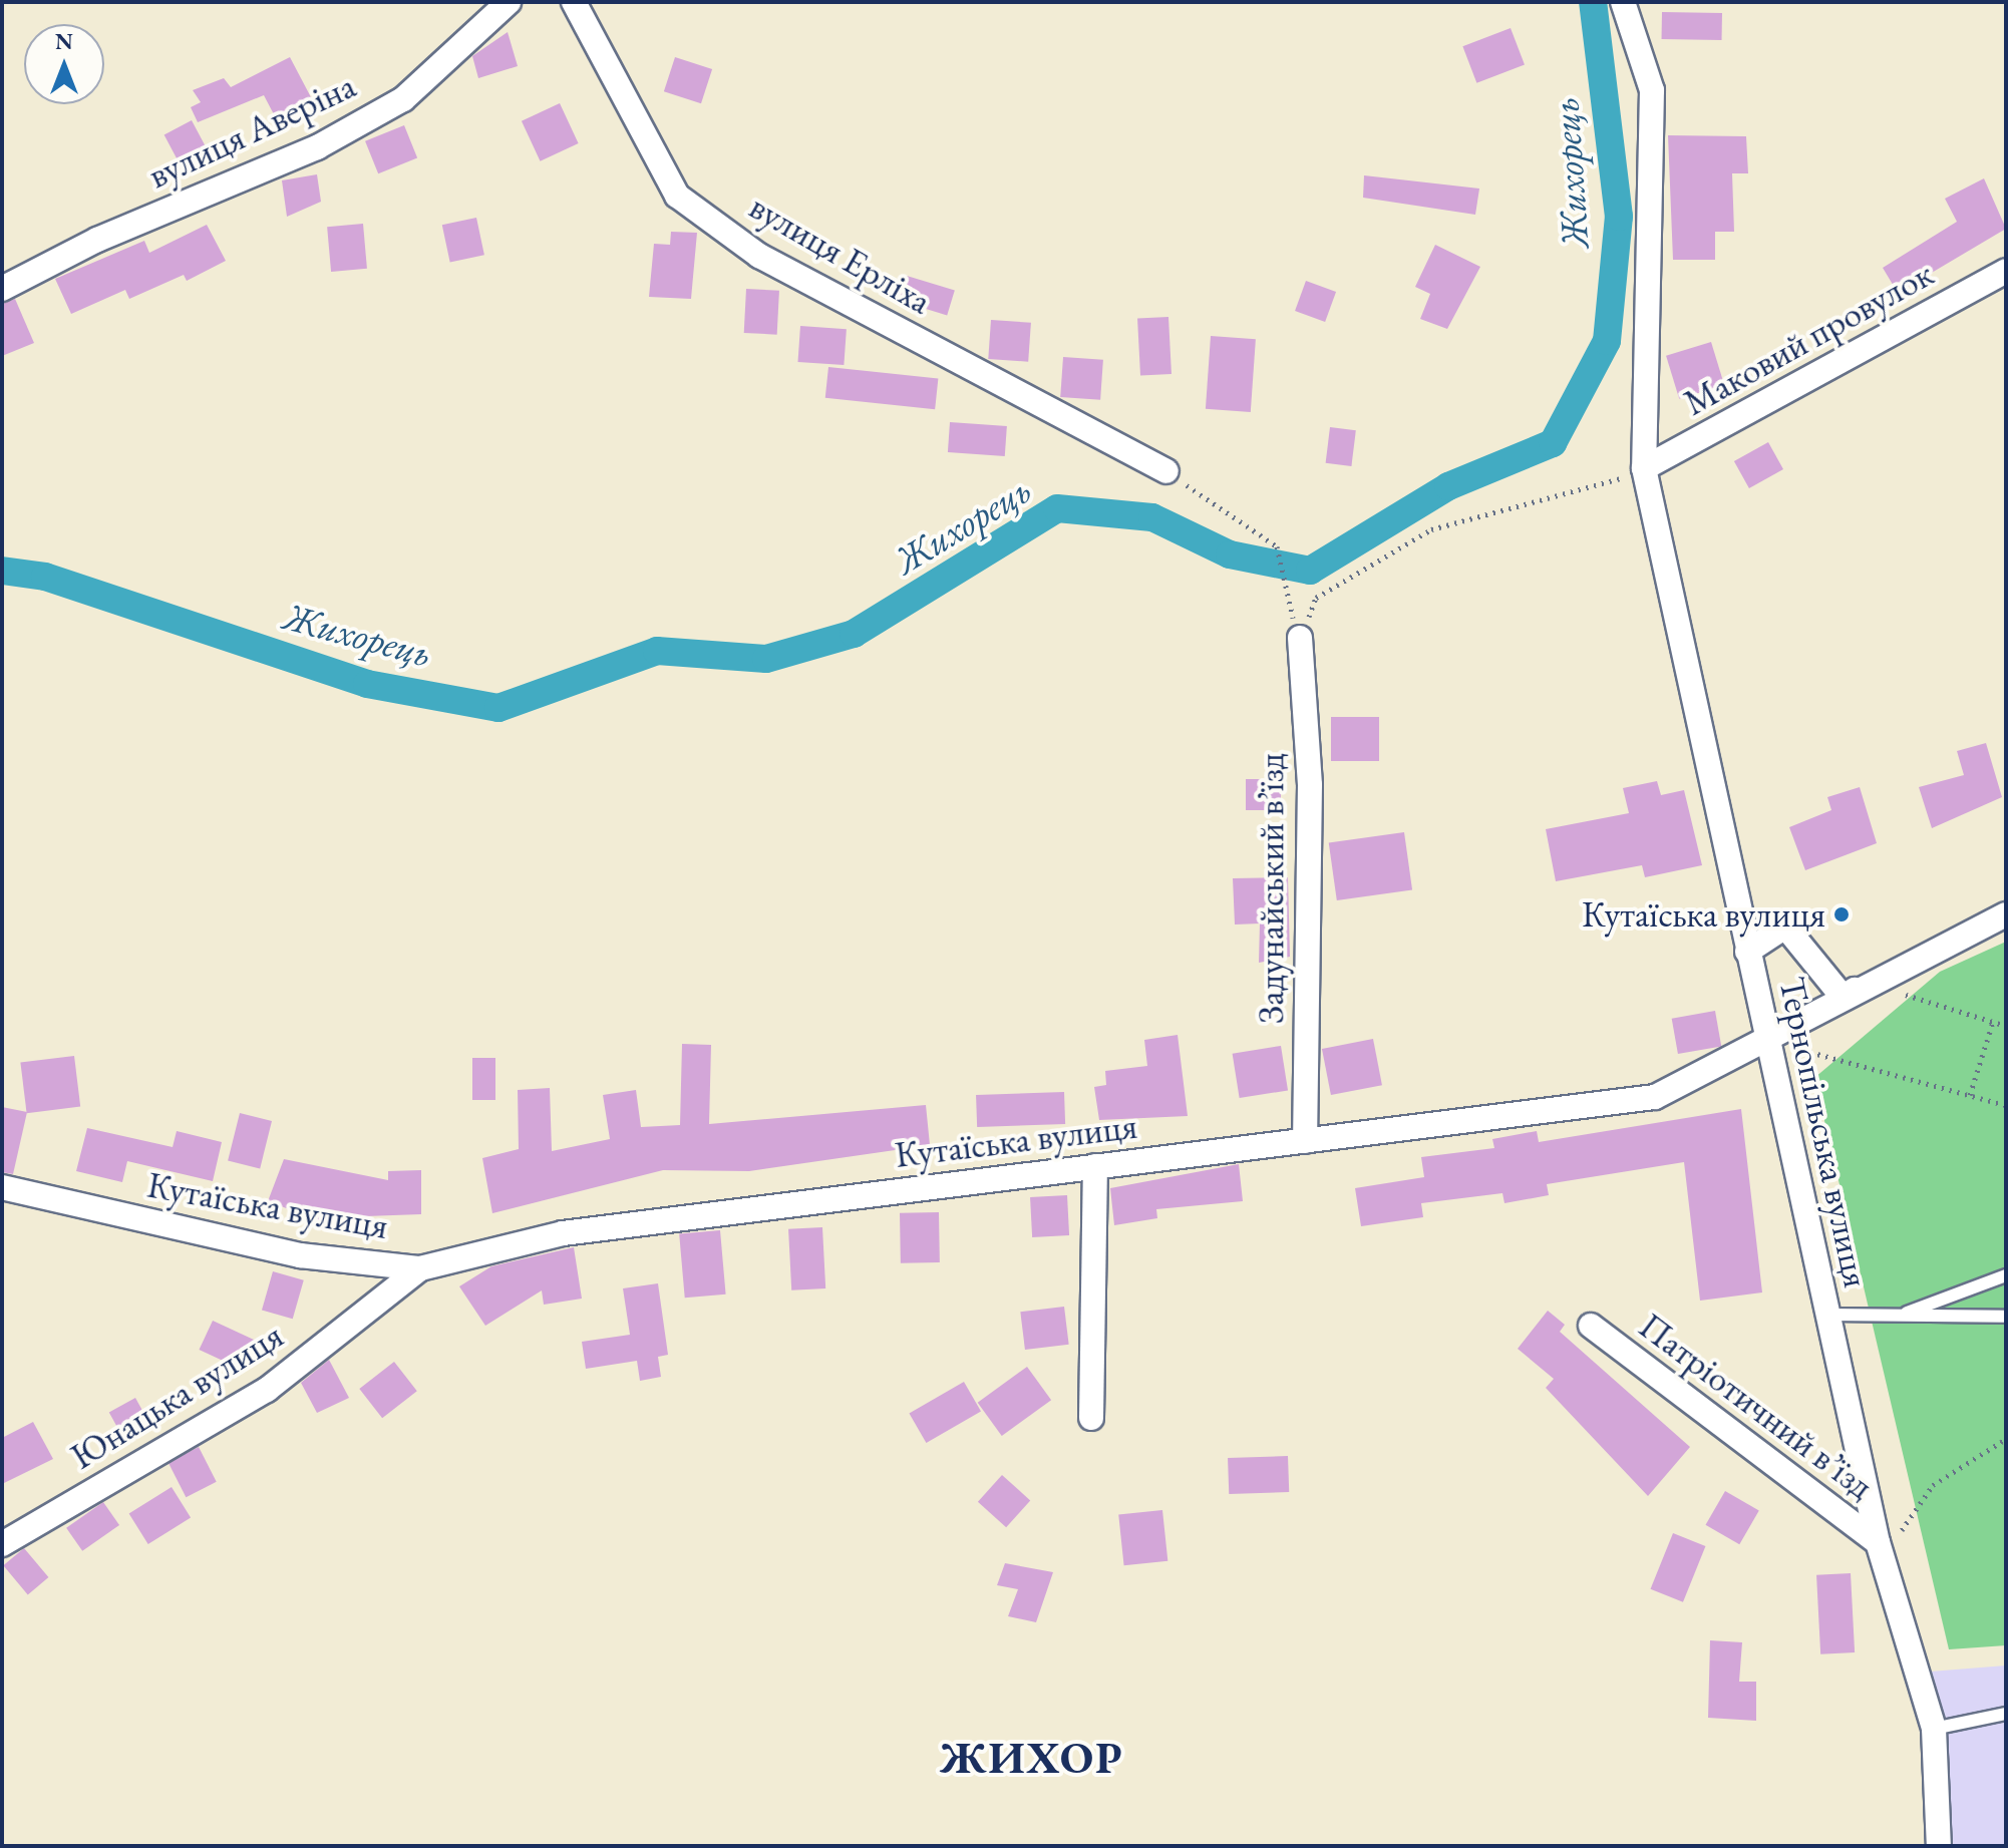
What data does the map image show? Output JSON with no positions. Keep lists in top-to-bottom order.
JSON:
{
  "streets": {
    "street": [
      "вулиця Аверіна",
      "вулиця Ерліха",
      "Маковий провулок",
      "Задунайський в’їзд",
      "Тернопільська вулиця",
      "Кутаїська вулиця",
      "Юнацька вулиця",
      "Патріотичний в’їзд"
    ]
  },
  "crossings": [
    ["Маковий провулок", "Тернопільська вулиця"],
    ["Задунайський в’їзд", "Кутаїська вулиця"],
    ["Тернопільська вулиця", "Кутаїська вулиця"],
    ["Тернопільська вулиця", "Патріотичний в’їзд"],
    ["Кутаїська вулиця", "Юнацька вулиця"]
  ],
  "districts": ["ЖИХОР"],
  "water": ["Жихорець"],
  "places": ["Кутаїська вулиця"],
  "north": "top"
}
